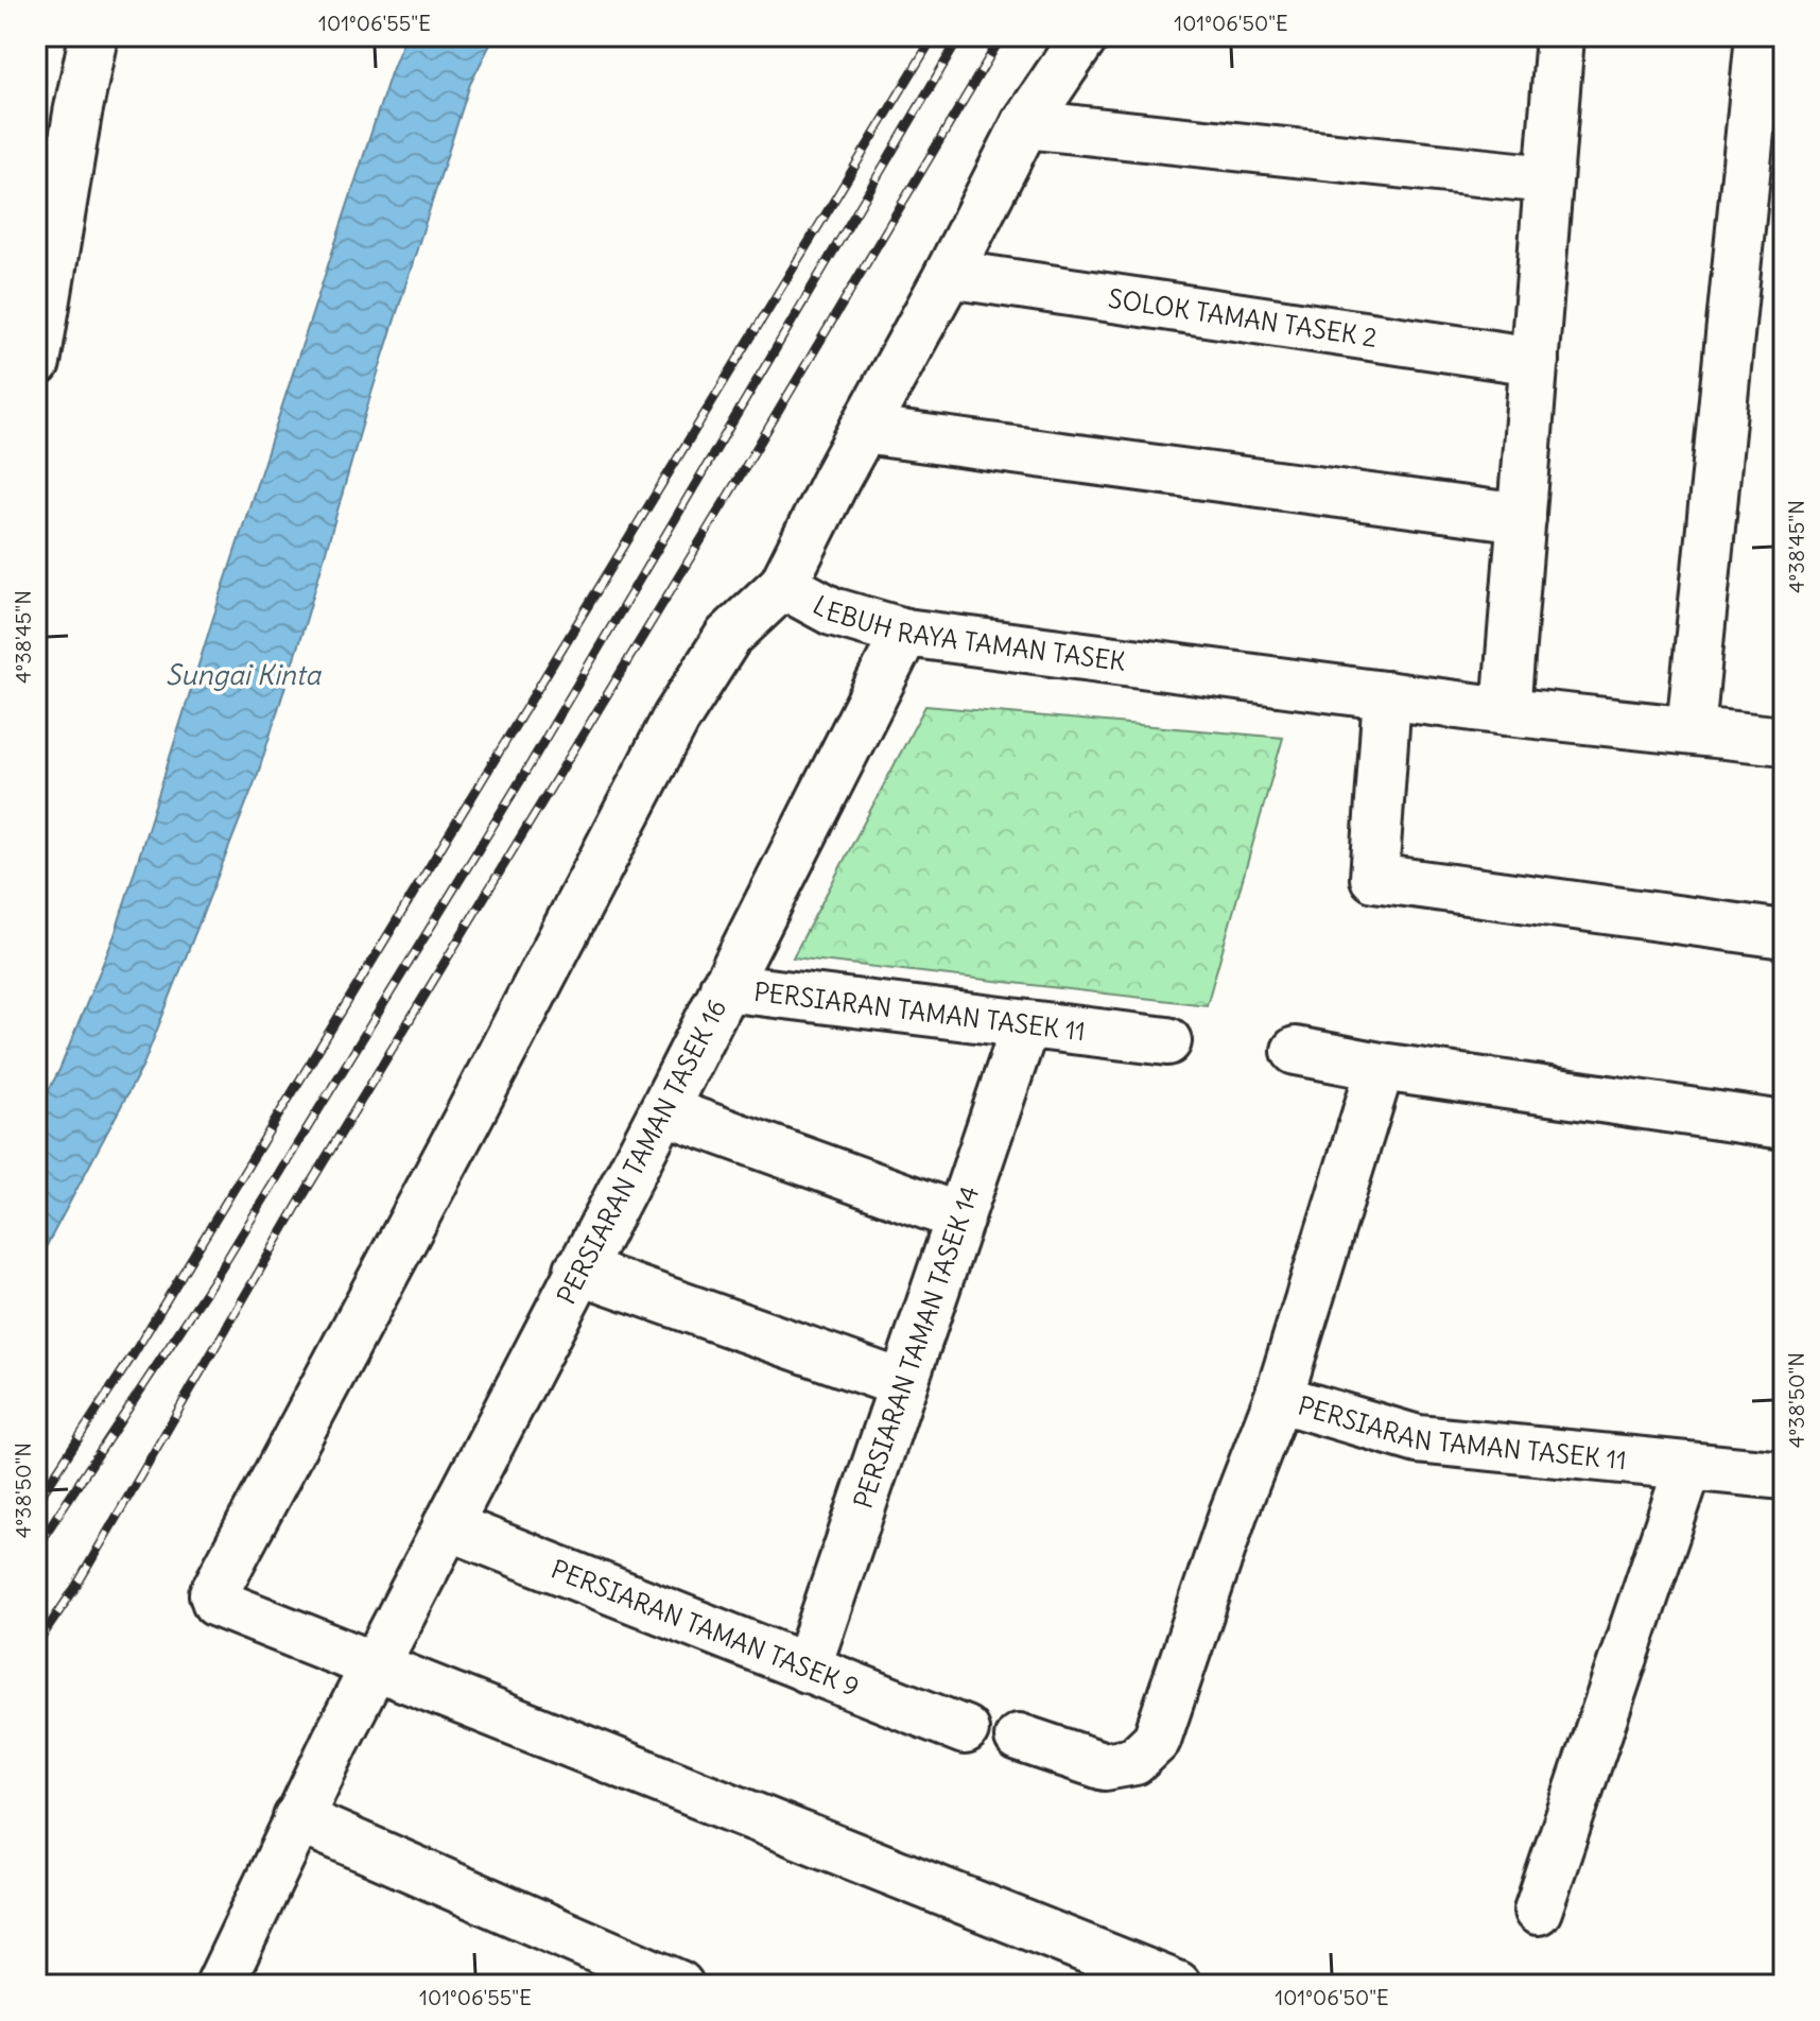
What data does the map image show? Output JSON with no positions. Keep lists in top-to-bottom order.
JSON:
{
  "streets": {
    "street": [
      "SOLOK TAMAN TASEK 2",
      "LEBUH RAYA TAMAN TASEK",
      "PERSIARAN TAMAN TASEK 11",
      "PERSIARAN TAMAN TASEK 16",
      "PERSIARAN TAMAN TASEK 14",
      "PERSIARAN TAMAN TASEK 9"
    ]
  },
  "crossings": [
    ["SOLOK TAMAN TASEK 2", "LEBUH RAYA TAMAN TASEK"],
    ["LEBUH RAYA TAMAN TASEK", "PERSIARAN TAMAN TASEK 16"],
    ["PERSIARAN TAMAN TASEK 11", "PERSIARAN TAMAN TASEK 16"],
    ["PERSIARAN TAMAN TASEK 11", "PERSIARAN TAMAN TASEK 14"],
    ["PERSIARAN TAMAN TASEK 16", "PERSIARAN TAMAN TASEK 9"],
    ["PERSIARAN TAMAN TASEK 14", "PERSIARAN TAMAN TASEK 9"]
  ],
  "water": ["Sungai Kinta"],
  "coordinates": [
    "101°06'55\"E",
    "101°06'50\"E",
    "4°38'45\"N",
    "4°38'50\"N"
  ]
}
